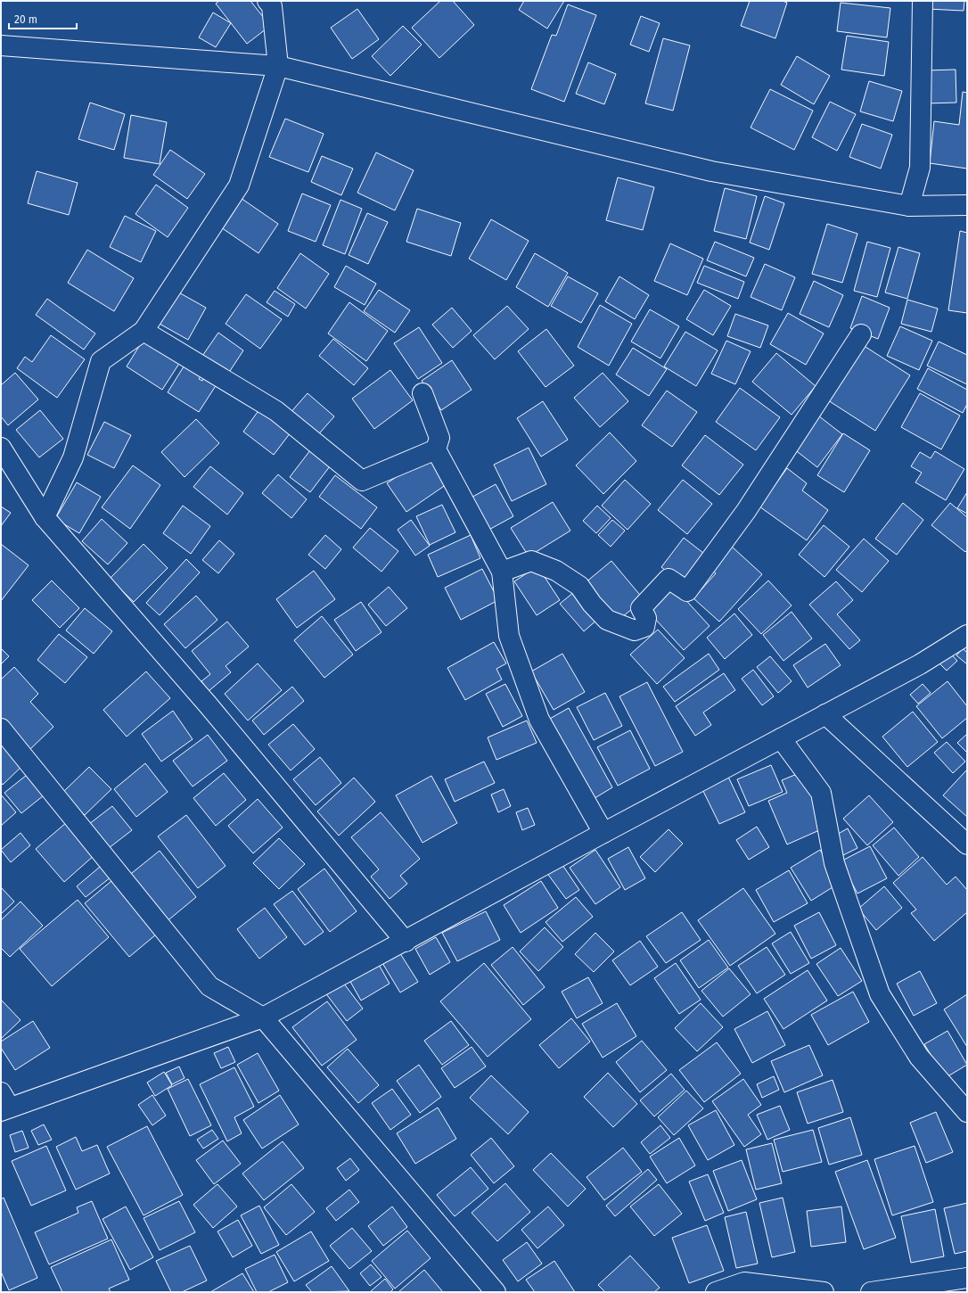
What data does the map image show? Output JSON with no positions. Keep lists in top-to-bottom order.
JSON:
{
  "scale_bar": "20 m"
}
